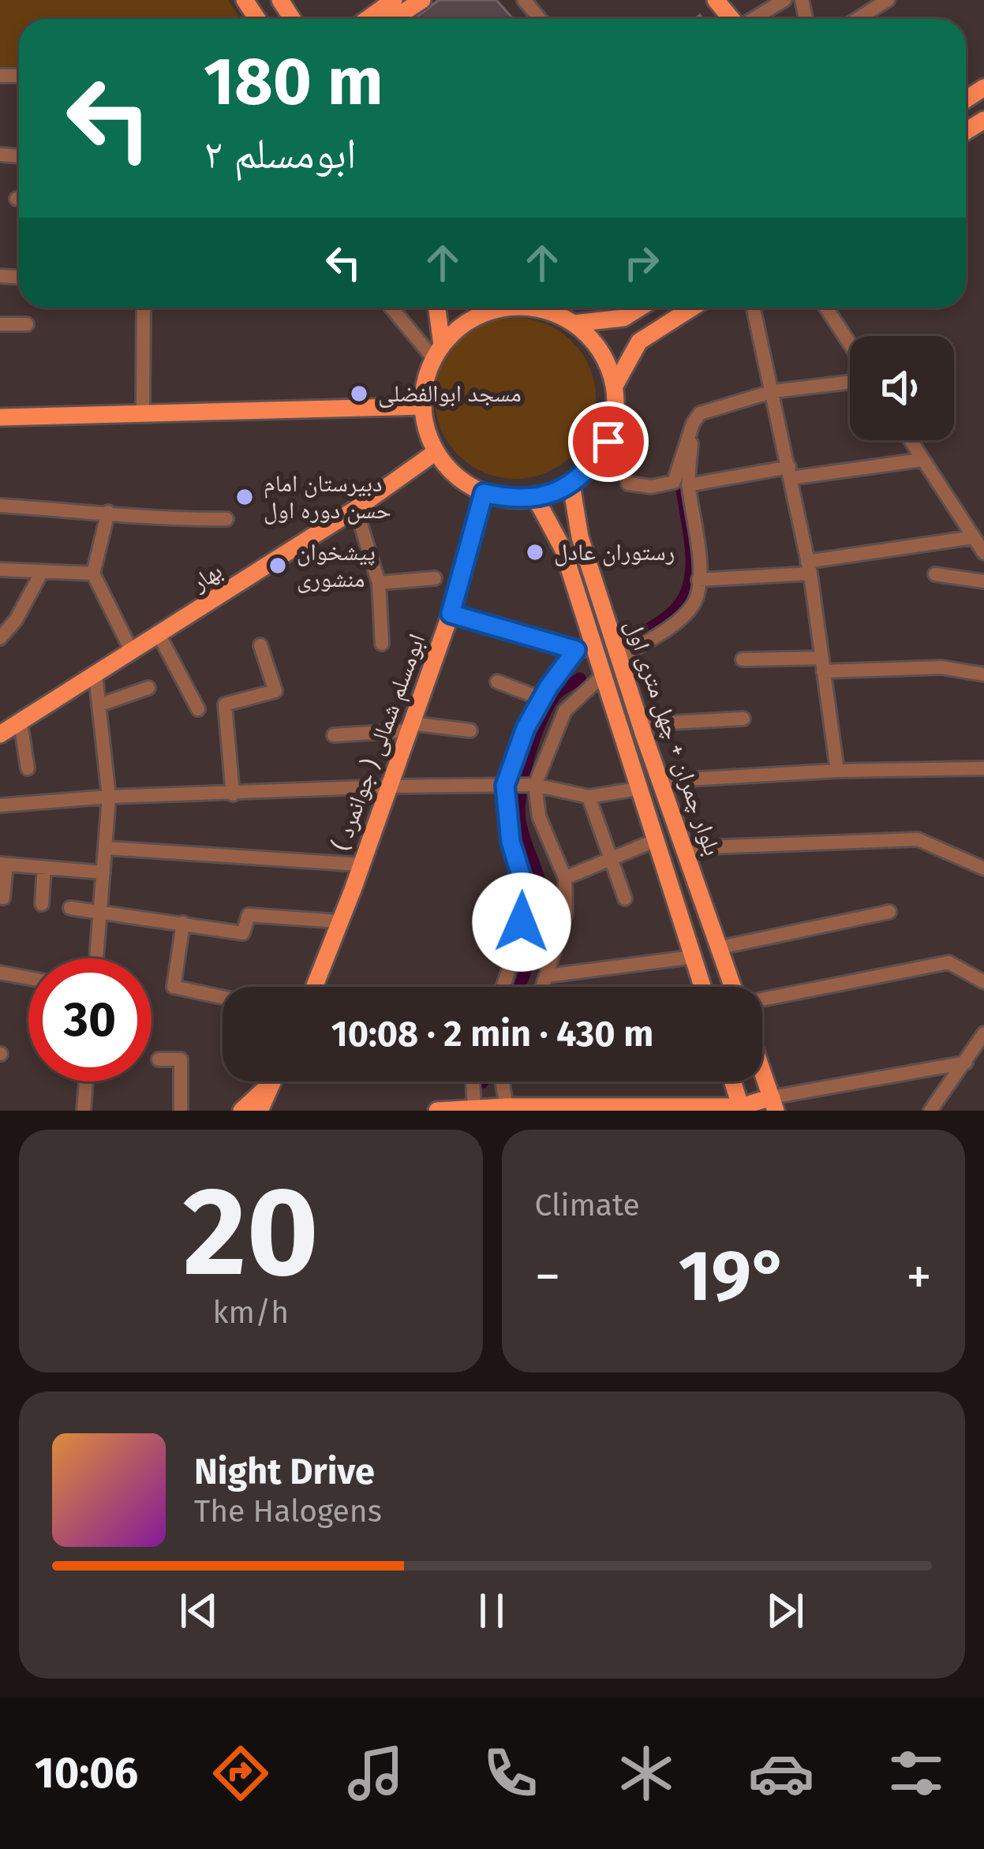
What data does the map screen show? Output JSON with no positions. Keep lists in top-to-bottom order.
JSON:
{
  "streets": {
    "main road": ["بهار", "بلوار چمران + چهل متری اول", "ابومسلم شمالی ( جوانمرد )"]
  },
  "places": [
    "مسجد ابوالفضلی",
    "دبیرستان امام حسن دوره اول",
    "رستوران عادل",
    "پیشخوان منشوری"
  ],
  "page": {
    "turn": ["180 m", "ابومسلم ۲"],
    "limit": "30",
    "trip": "10:08 · 2 min · 430 m",
    "tile": [
      ["20", "km/h"],
      "Climate"
    ],
    "heat": ["−", "19°", "+"],
    "song": ["Night Drive", "The Halogens"],
    "tabs": "10:06"
  }
}
